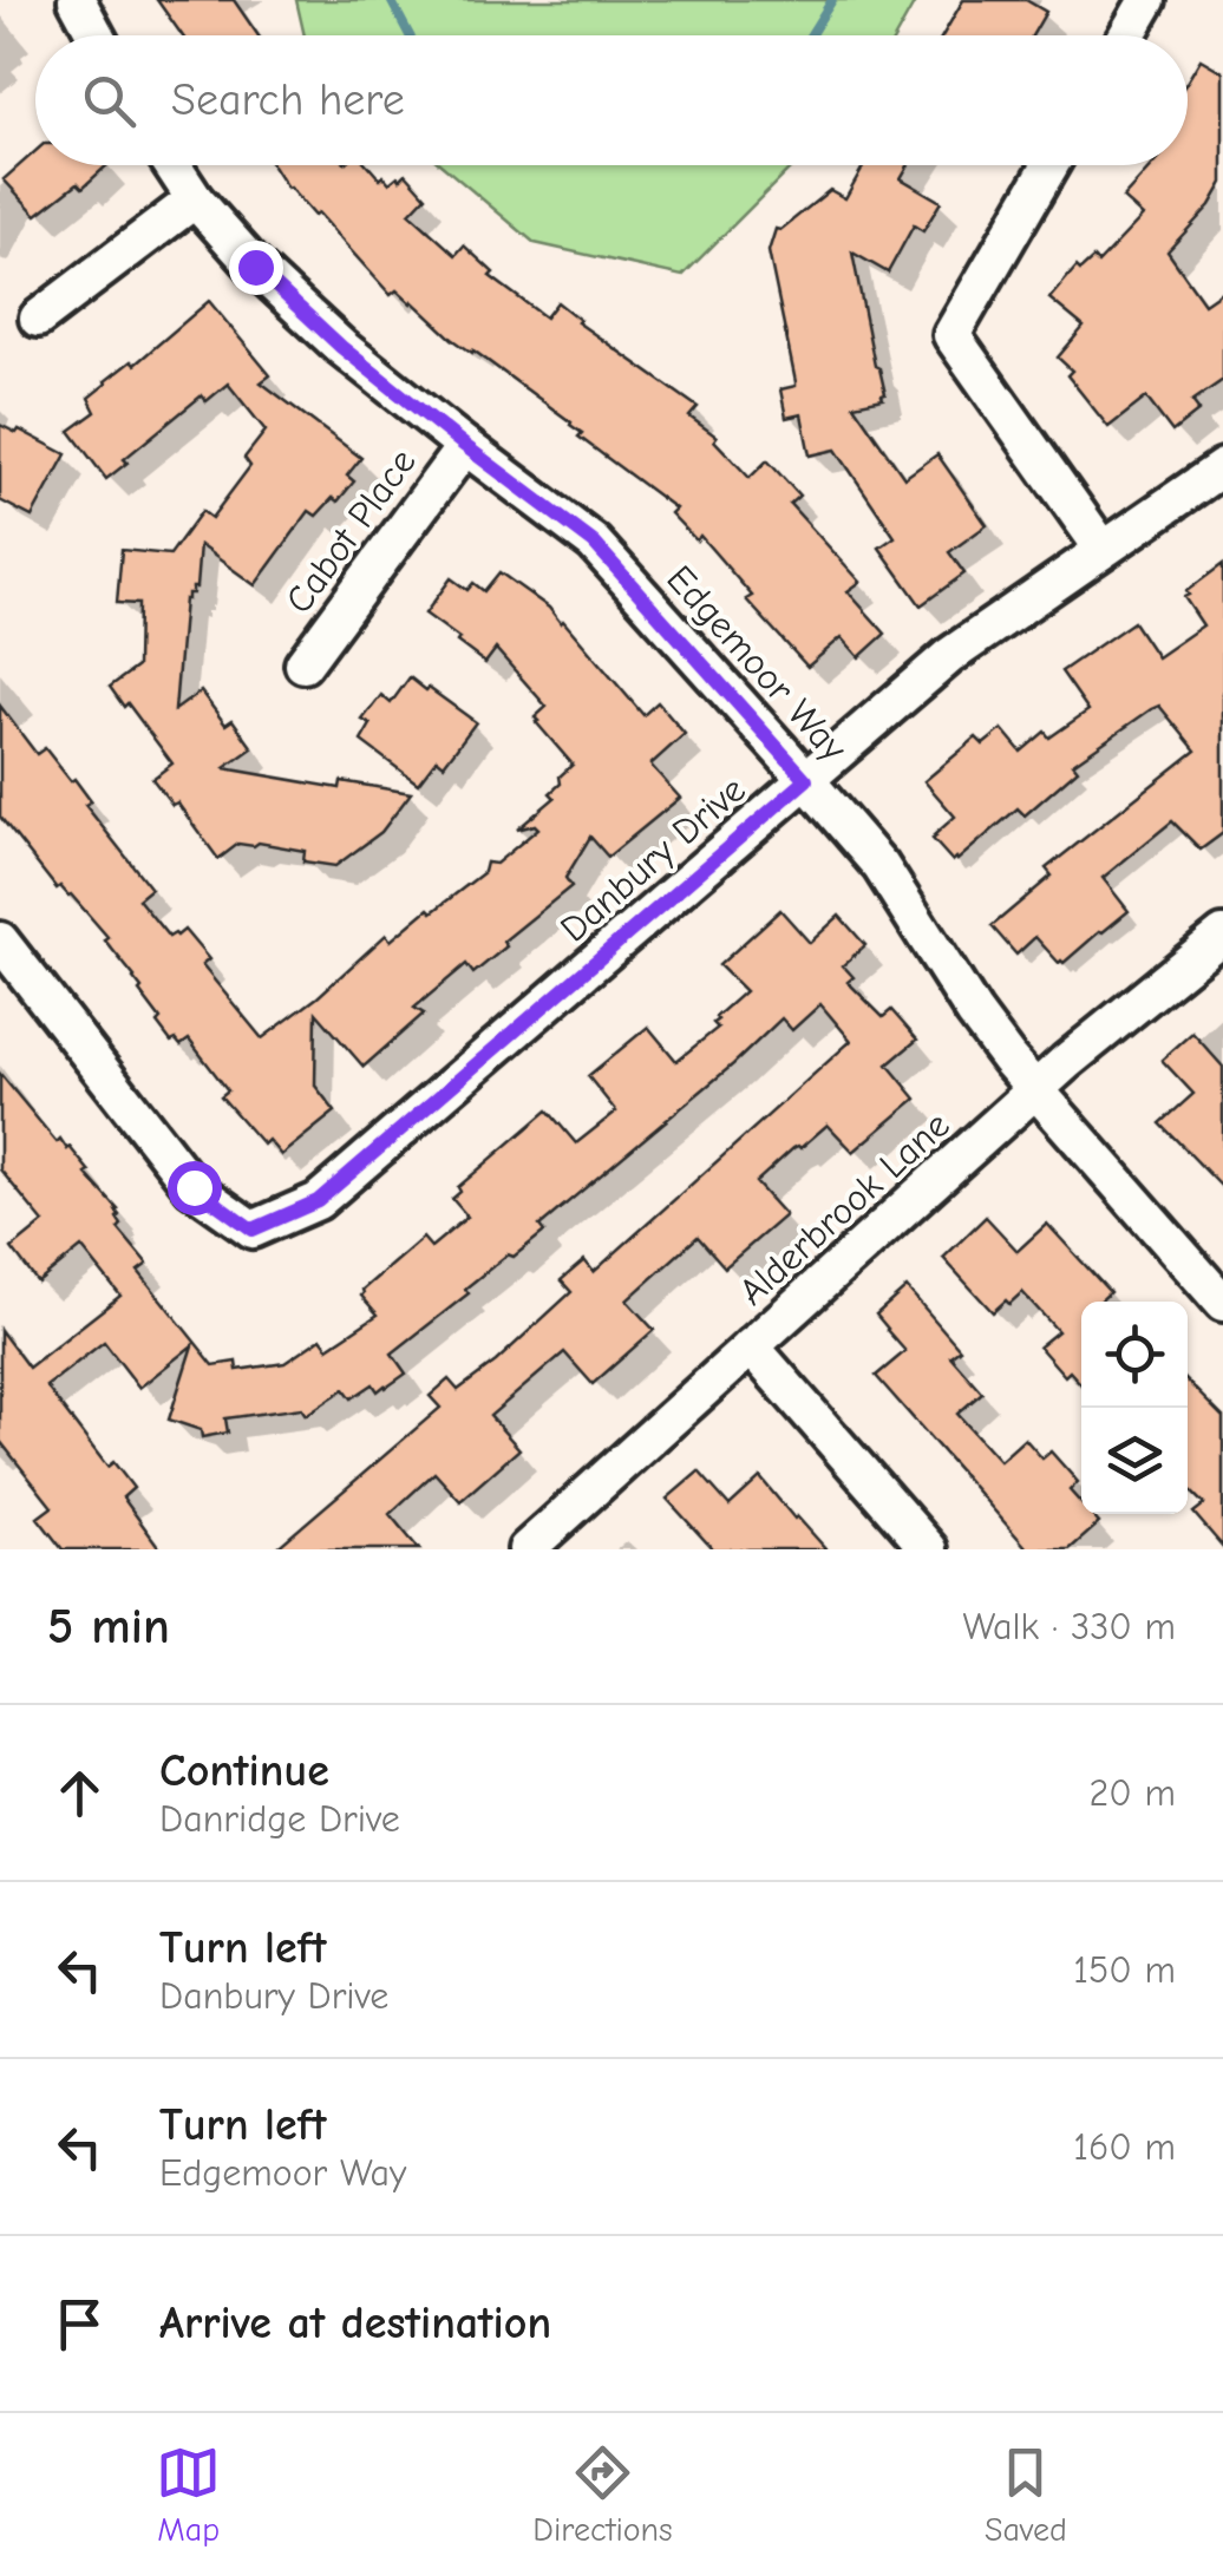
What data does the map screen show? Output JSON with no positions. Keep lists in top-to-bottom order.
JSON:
{
  "streets": {
    "street": [
      "Cabot Place",
      "Edgemoor Way",
      "Danbury Drive",
      "Alderbrook Lane"
    ]
  },
  "crossings": [
    ["Cabot Place", "Edgemoor Way"],
    ["Edgemoor Way", "Danbury Drive"],
    ["Edgemoor Way", "Alderbrook Lane"]
  ],
  "page": {
    "search": "Search here",
    "heading": ["5 min", "Walk · 330 m"],
    "list": [
      ["Continue", "Danridge Drive", "20 m"],
      ["Turn left", "Danbury Drive", "150 m"],
      ["Turn left", "Edgemoor Way", "160 m"],
      "Arrive at destination"
    ],
    "nav": ["Map", "Directions", "Saved"]
  }
}
